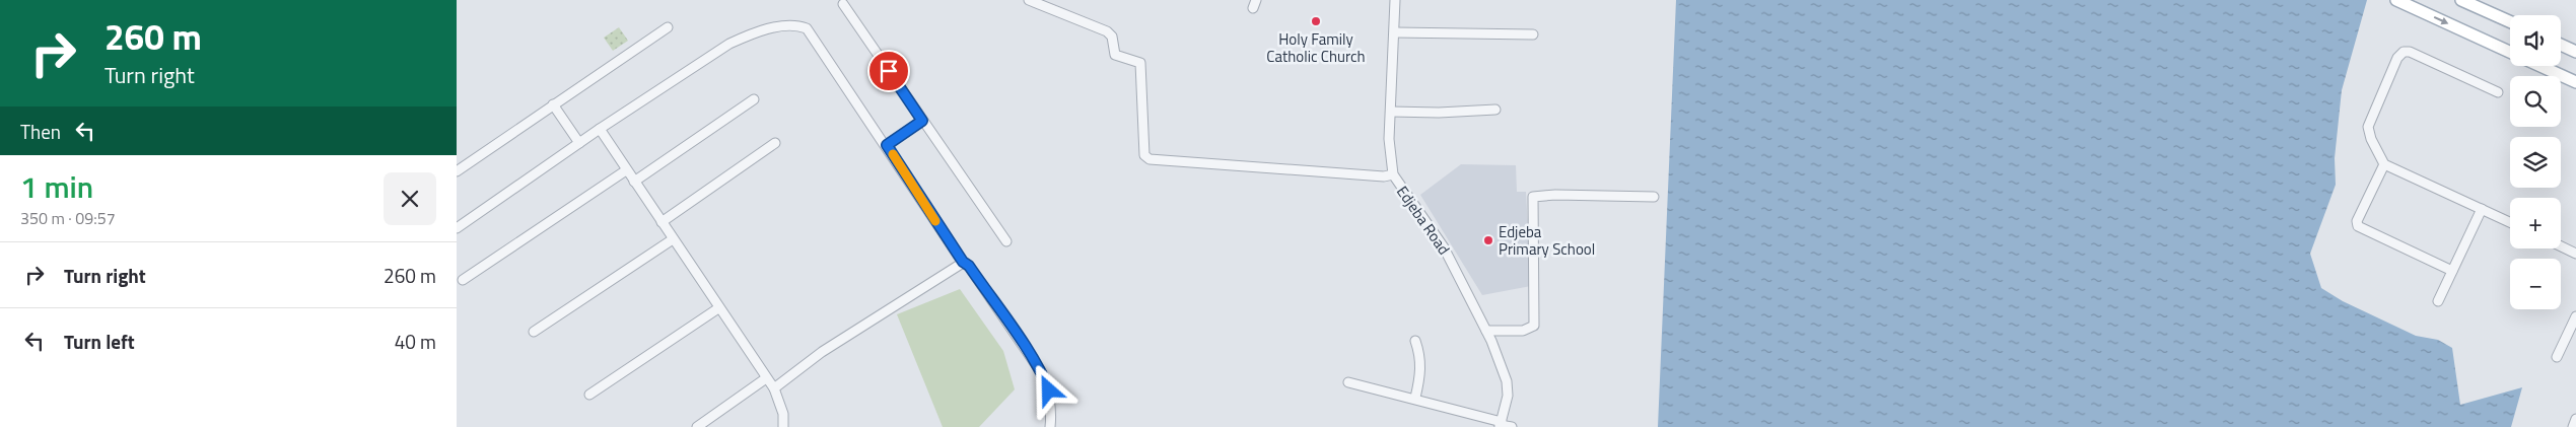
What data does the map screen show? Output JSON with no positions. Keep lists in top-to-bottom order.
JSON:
{
  "streets": {
    "street": ["Edjeba Road"]
  },
  "places": ["Holy Family Catholic Church", "Edjeba Primary School"],
  "page": {
    "turn": ["260 m", "Turn right"],
    "map_buttons": ["+", "−"],
    "then": "Then",
    "heading": ["1 min", "350 m · 09:57"],
    "list": [
      {
        "name": "Turn right",
        "value": "260 m"
      },
      {
        "name": "Turn left",
        "value": "40 m"
      }
    ]
  }
}
